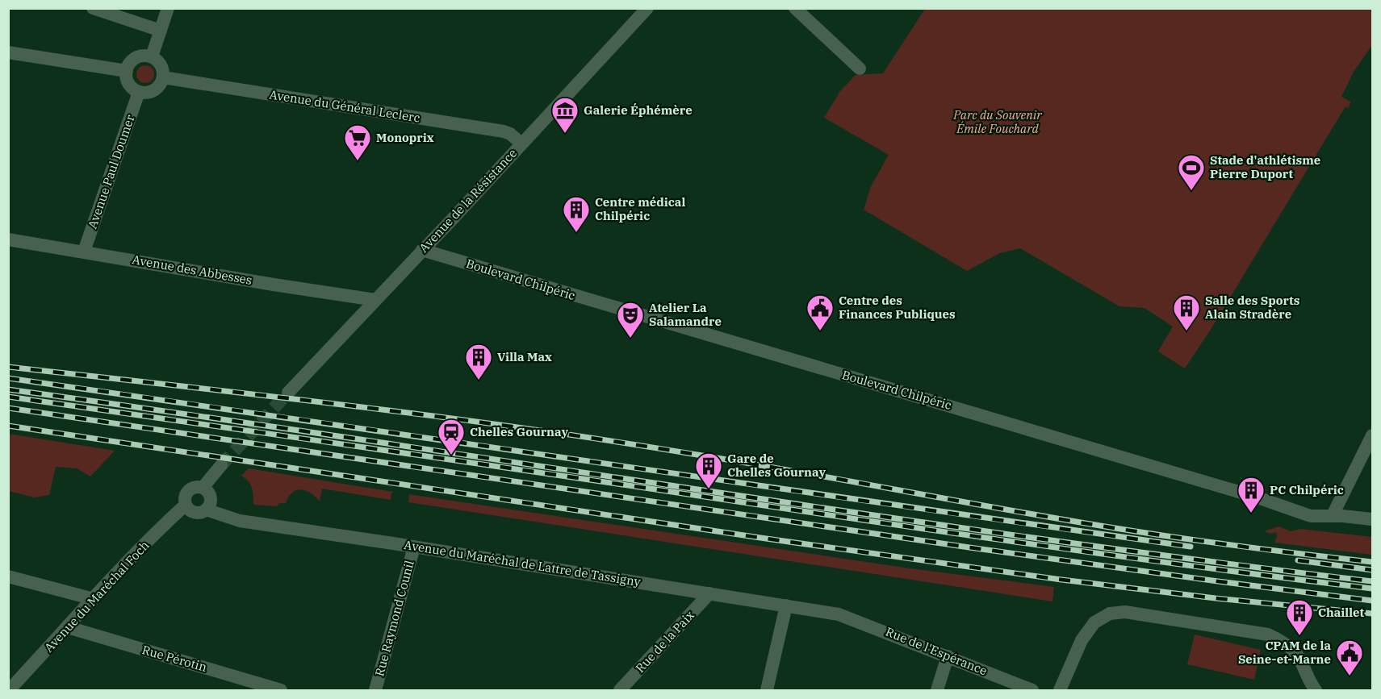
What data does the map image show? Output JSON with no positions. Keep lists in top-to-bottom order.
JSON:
{
  "streets": {
    "street": [
      "Avenue du Général Leclerc",
      "Avenue Paul Doumer",
      "Avenue de la Résistance",
      "Avenue des Abbesses",
      "Boulevard Chilpéric",
      "Avenue du Maréchal de Lattre de Tassigny",
      "Avenue du Maréchal Foch",
      "Rue Raymond Counil",
      "Rue de la Paix",
      "Rue de l'Espérance",
      "Rue Pérotin"
    ]
  },
  "crossings": [
    ["Avenue du Général Leclerc", "Avenue Paul Doumer"],
    ["Avenue du Général Leclerc", "Avenue de la Résistance"],
    ["Avenue Paul Doumer", "Avenue des Abbesses"],
    ["Avenue de la Résistance", "Avenue des Abbesses"],
    ["Avenue de la Résistance", "Boulevard Chilpéric"],
    ["Avenue du Maréchal de Lattre de Tassigny", "Avenue du Maréchal Foch"],
    ["Avenue du Maréchal de Lattre de Tassigny", "Rue Raymond Counil"],
    ["Avenue du Maréchal de Lattre de Tassigny", "Rue de la Paix"],
    ["Avenue du Maréchal de Lattre de Tassigny", "Rue de l'Espérance"],
    ["Avenue du Maréchal Foch", "Rue Pérotin"]
  ],
  "parks": ["Parc du Souvenir Émile Fouchard"],
  "places": {
    "museum": ["Galerie Éphémère"],
    "supermarket": ["Monoprix"],
    "sports": ["Stade d'athlétisme Pierre Duport"],
    "building": [
      "Centre médical Chilpéric",
      "Salle des Sports Alain Stradère",
      "Villa Max",
      "Gare de Chelles Gournay",
      "PC Chilpéric",
      "Chaillet"
    ],
    "public building": ["Centre des Finances Publiques", "CPAM de la Seine-et-Marne"],
    "theatre": ["Atelier La Salamandre"],
    "station": ["Chelles Gournay"]
  }
}
